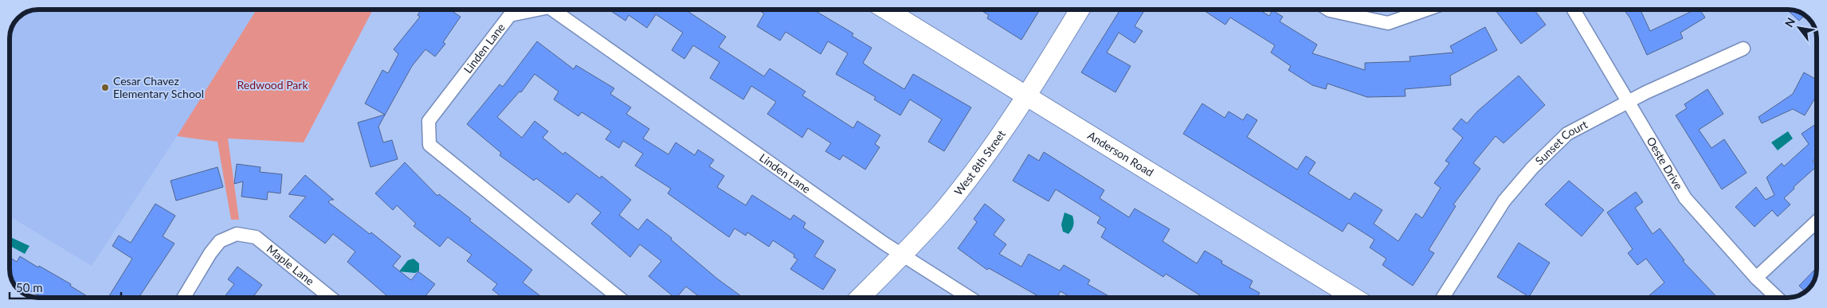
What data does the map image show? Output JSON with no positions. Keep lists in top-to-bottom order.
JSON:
{
  "streets": {
    "main road": ["Anderson Road", "West 8th Street"],
    "street": [
      "Linden Lane",
      "Sunset Court",
      "Oeste Drive",
      "Maple Lane"
    ]
  },
  "crossings": [
    ["Linden Lane", "West 8th Street"],
    ["Sunset Court", "Oeste Drive"],
    ["Anderson Road", "West 8th Street"]
  ],
  "parks": ["Redwood Park"],
  "places": ["Cesar Chavez Elementary School"],
  "scale_bar": "50 m",
  "north": "top left"
}
